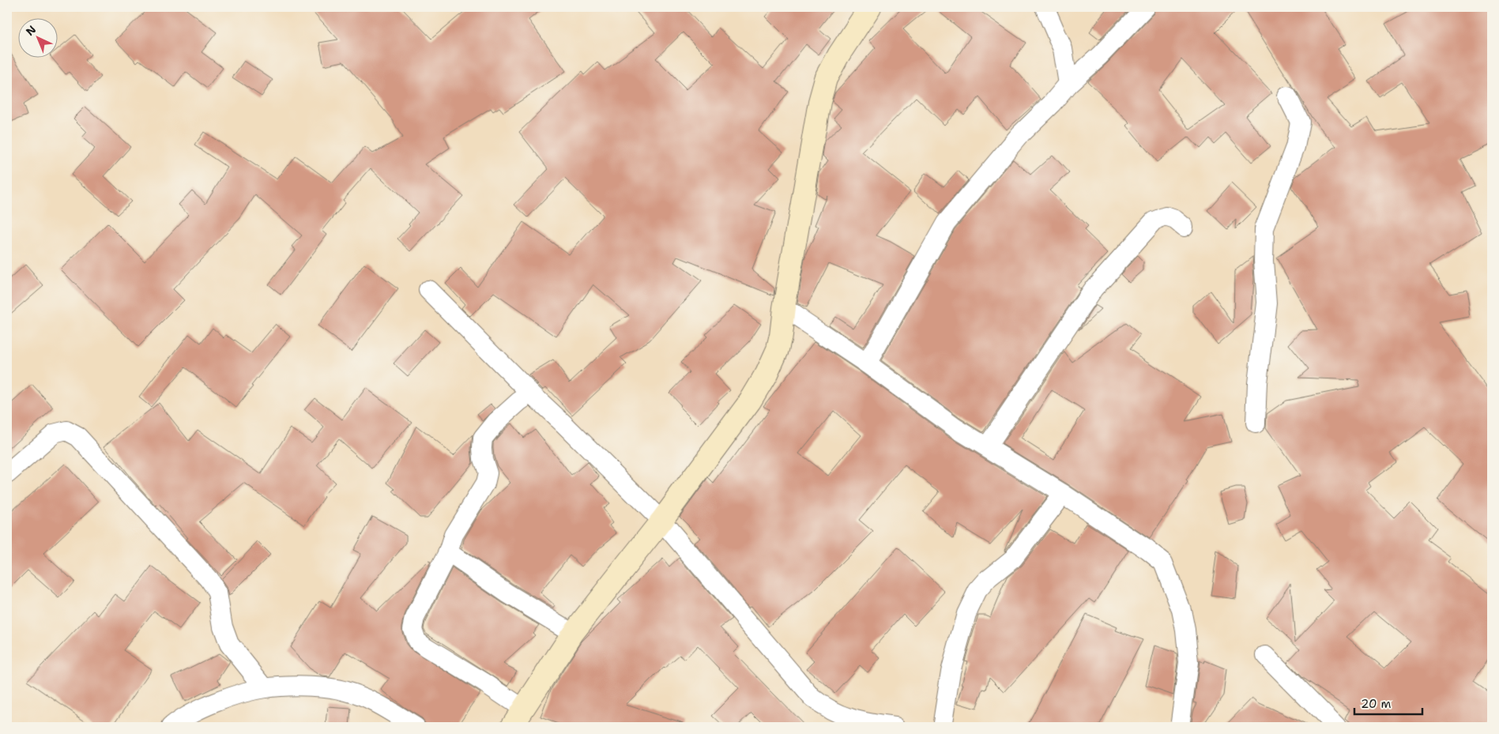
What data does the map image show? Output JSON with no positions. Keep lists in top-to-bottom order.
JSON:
{
  "scale_bar": "20 m",
  "north": "top left"
}
